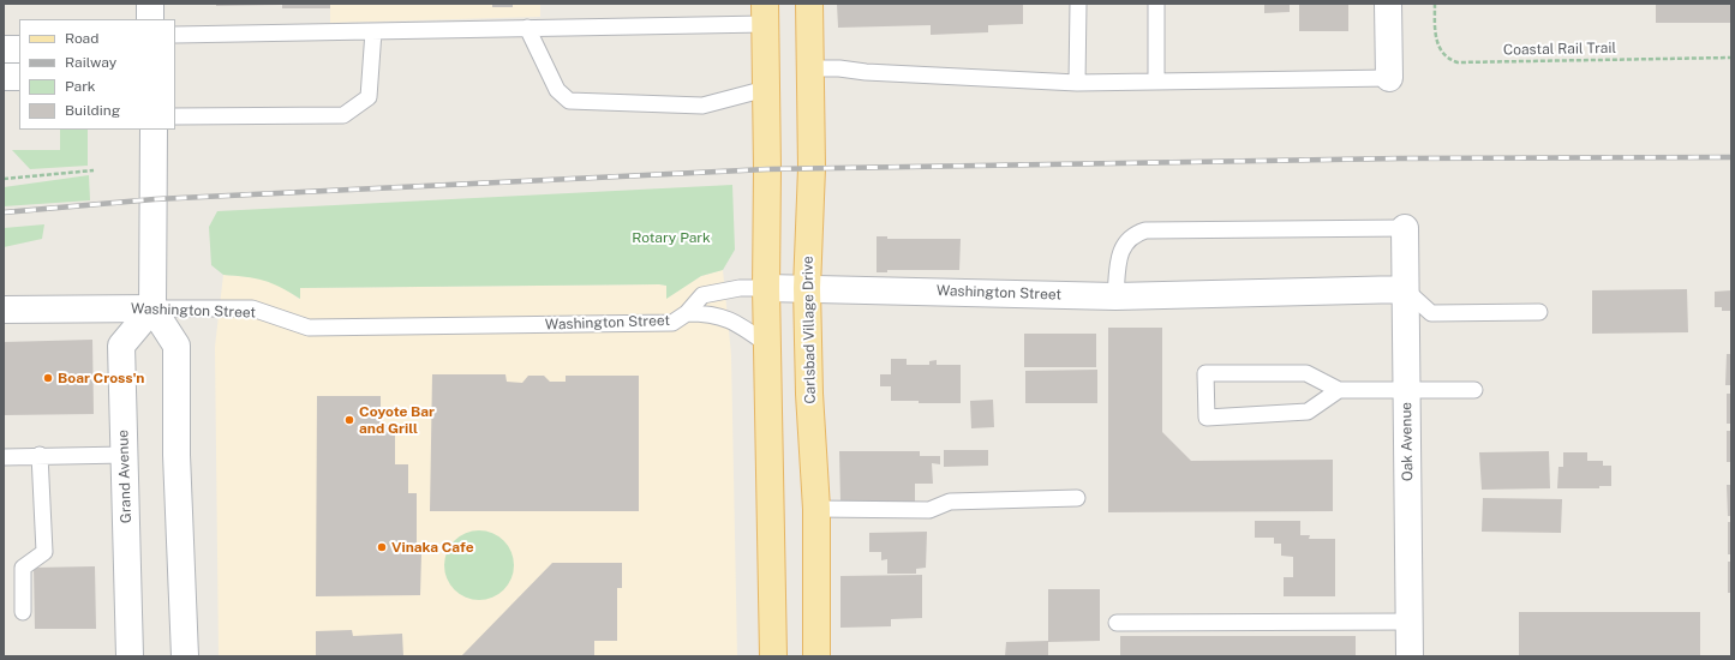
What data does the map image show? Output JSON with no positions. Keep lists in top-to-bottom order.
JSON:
{
  "streets": {
    "main road": ["Carlsbad Village Drive"],
    "street": ["Washington Street", "Oak Avenue", "Grand Avenue"],
    "path": ["Coastal Rail Trail"]
  },
  "crossings": [
    ["Washington Street", "Carlsbad Village Drive"],
    ["Washington Street", "Oak Avenue"],
    ["Washington Street", "Grand Avenue"]
  ],
  "parks": ["Rotary Park"],
  "places": ["Boar Cross'n", "Coyote Bar and Grill", "Vinaka Cafe"],
  "legend": [
    "Road",
    "Railway",
    "Park",
    "Building"
  ]
}
